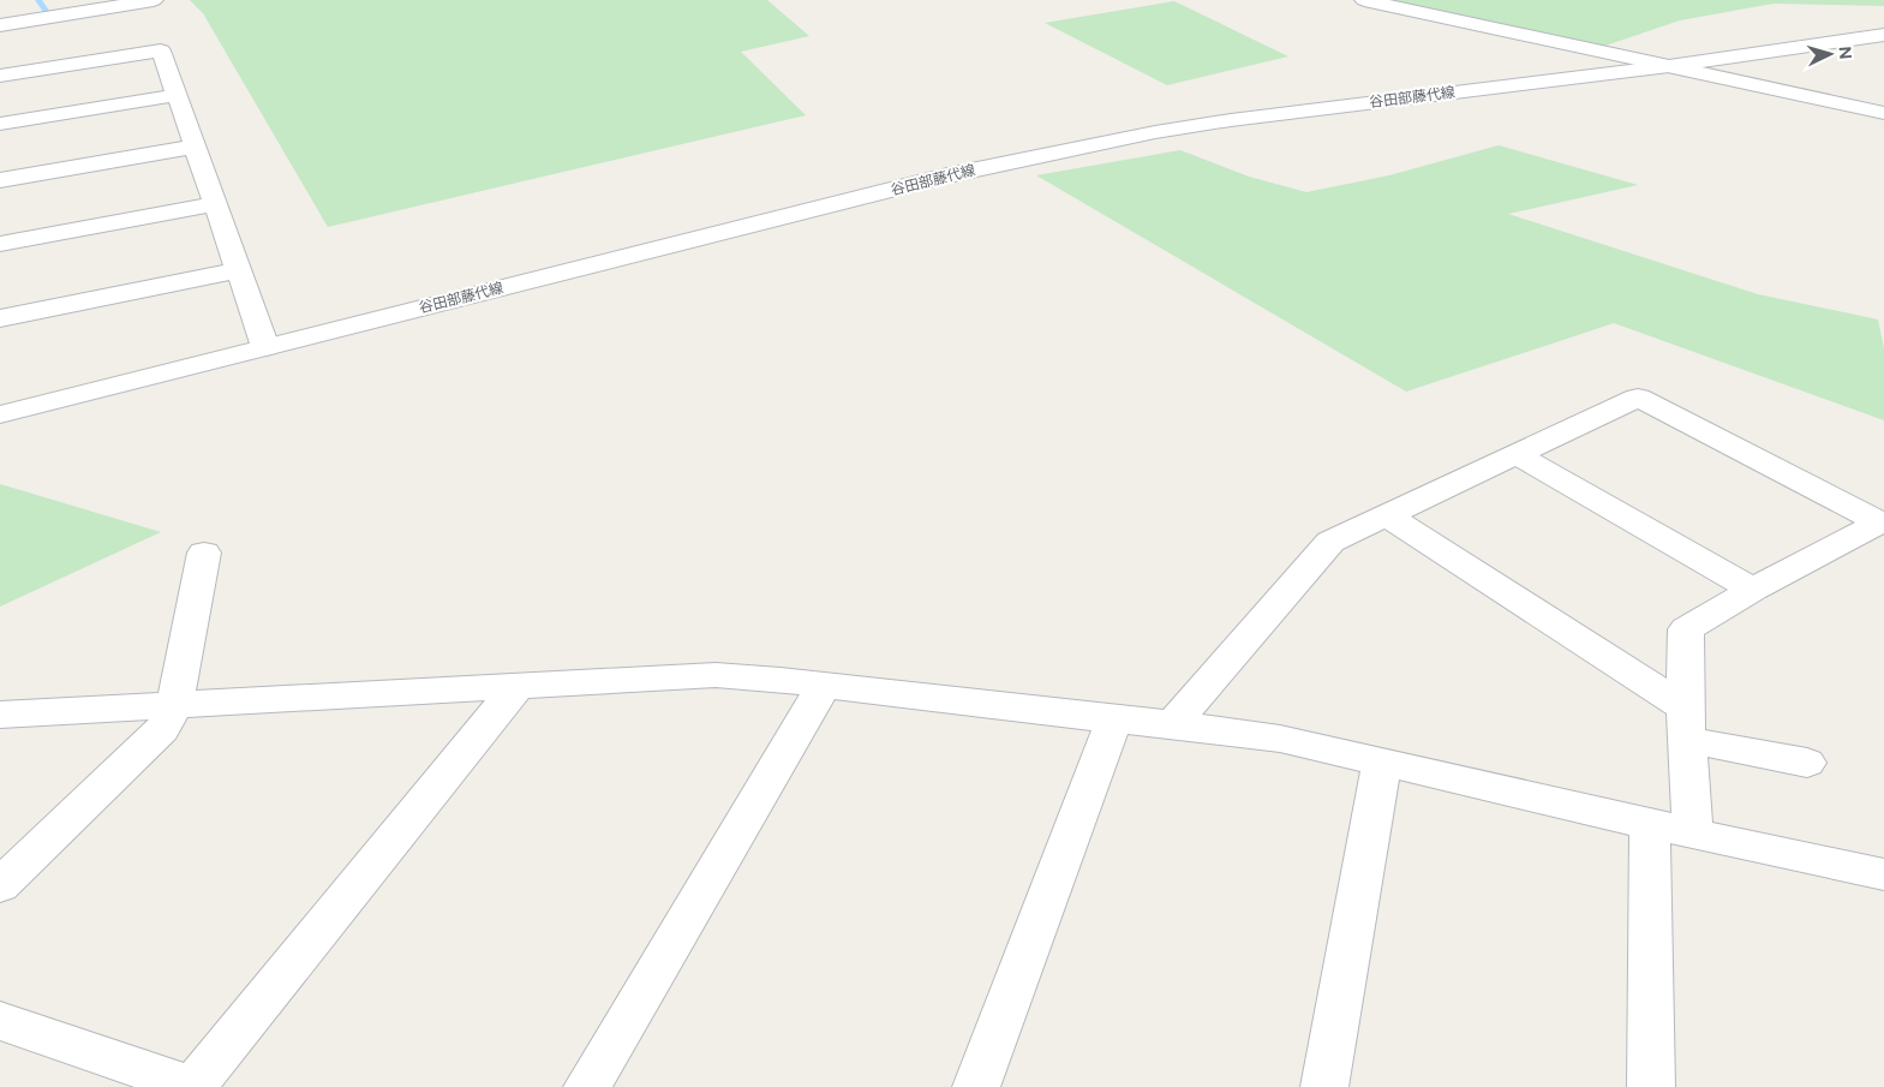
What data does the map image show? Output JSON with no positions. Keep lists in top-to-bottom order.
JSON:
{
  "streets": {
    "street": ["谷田部藤代線"]
  },
  "north": "right"
}
